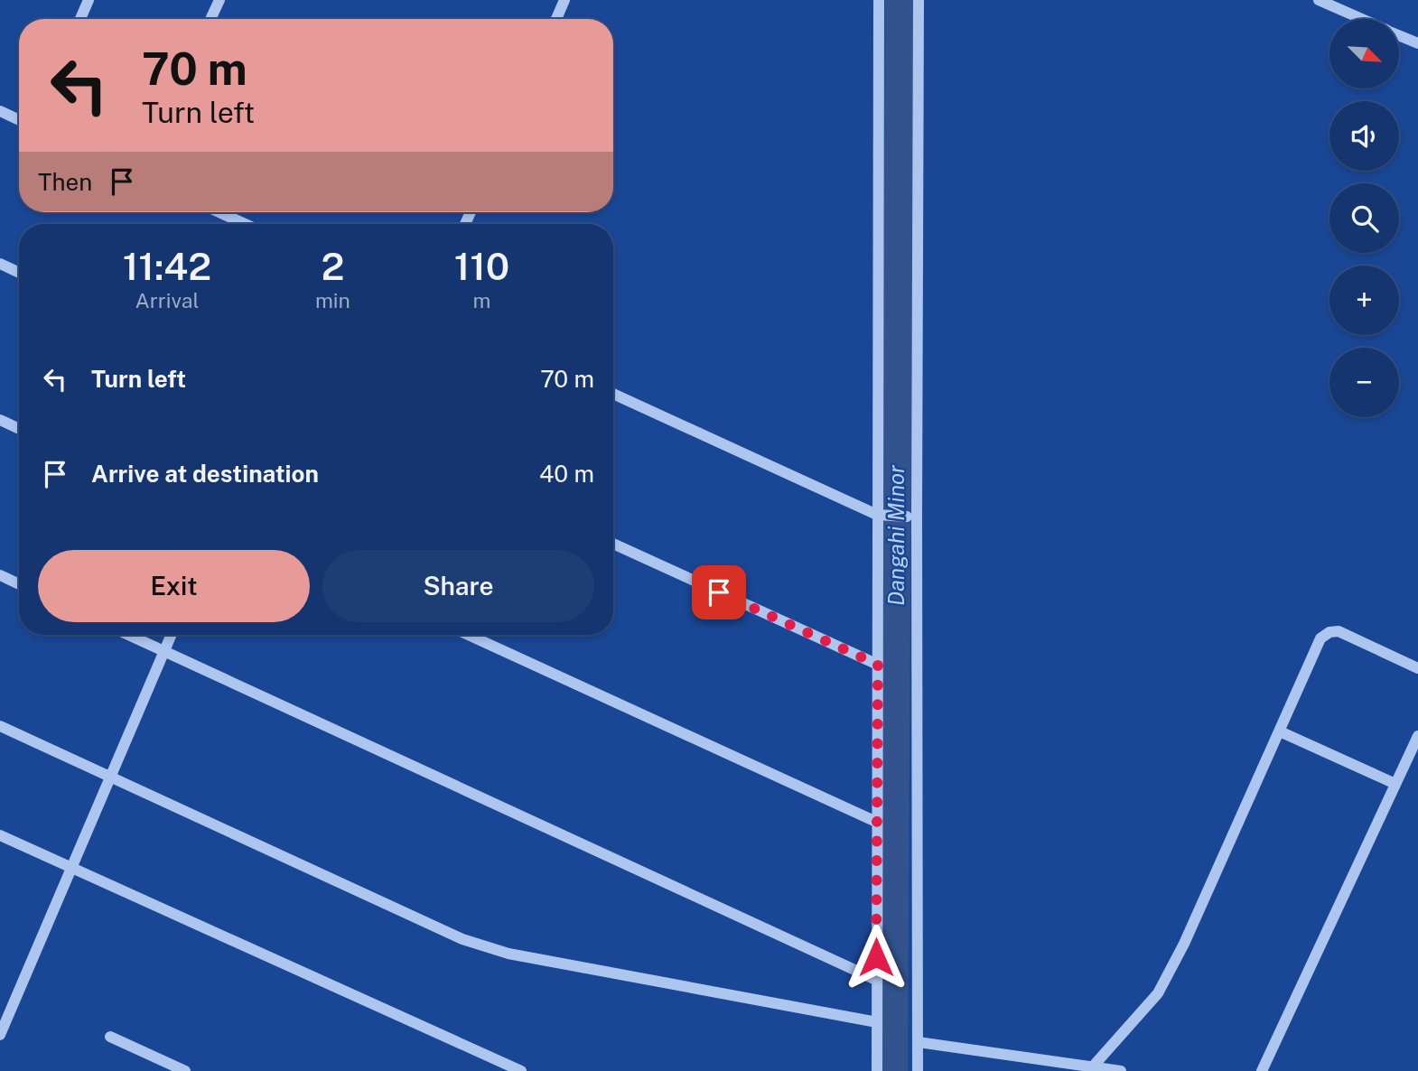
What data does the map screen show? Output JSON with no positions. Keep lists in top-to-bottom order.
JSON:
{
  "water": ["Dangahi Minor"],
  "north": "bottom right",
  "page": {
    "map_buttons": ["+", "−"],
    "turn": ["70 m", "Turn left"],
    "then": "Then",
    "eta": [
      "11:42",
      "Arrival",
      "2",
      "min",
      "110",
      "m"
    ],
    "list": [
      {
        "name": "Turn left",
        "value": "70 m"
      },
      {
        "name": "Arrive at destination",
        "value": "40 m"
      }
    ],
    "buttons": ["Exit", "Share"]
  }
}
